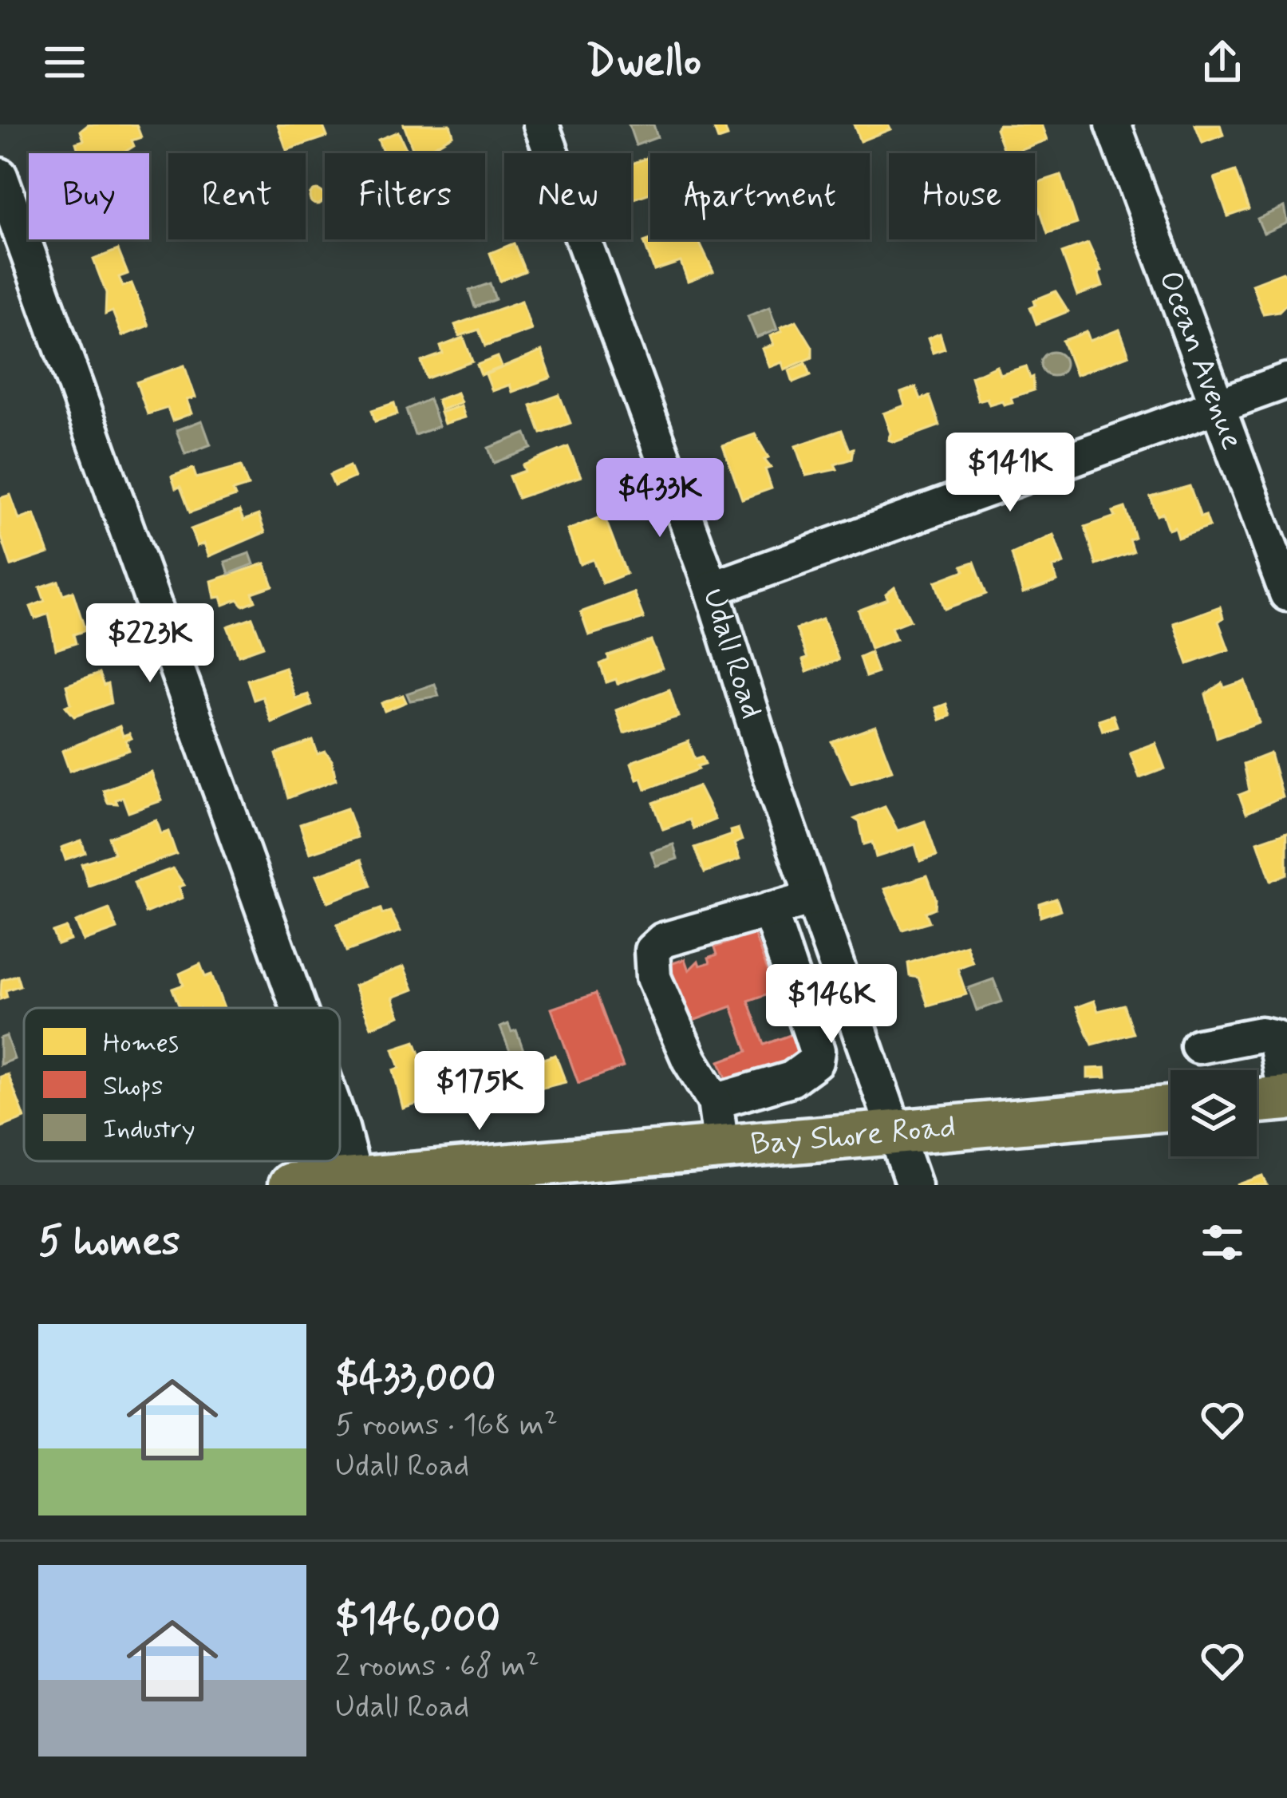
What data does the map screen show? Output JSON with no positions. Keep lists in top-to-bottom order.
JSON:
{
  "streets": {
    "main road": ["Bay Shore Road"],
    "street": ["Ocean Avenue", "Udall Road"]
  },
  "crossings": [
    ["Udall Road", "Bay Shore Road"]
  ],
  "legend": ["Homes", "Shops", "Industry"],
  "page": {
    "header": "Dwello",
    "chip": [
      "Buy",
      "Rent",
      "Filters",
      "New",
      "Apartment",
      "House"
    ],
    "price": [
      "$141K",
      "$433K",
      "$223K",
      "$146K",
      "$175K"
    ],
    "heading": "5 homes",
    "list": [
      {
        "name": "$433,000",
        "note": "5 rooms · 168 m² · Udall Road"
      },
      {
        "name": "$146,000",
        "note": "2 rooms · 68 m² · Udall Road"
      }
    ]
  }
}
